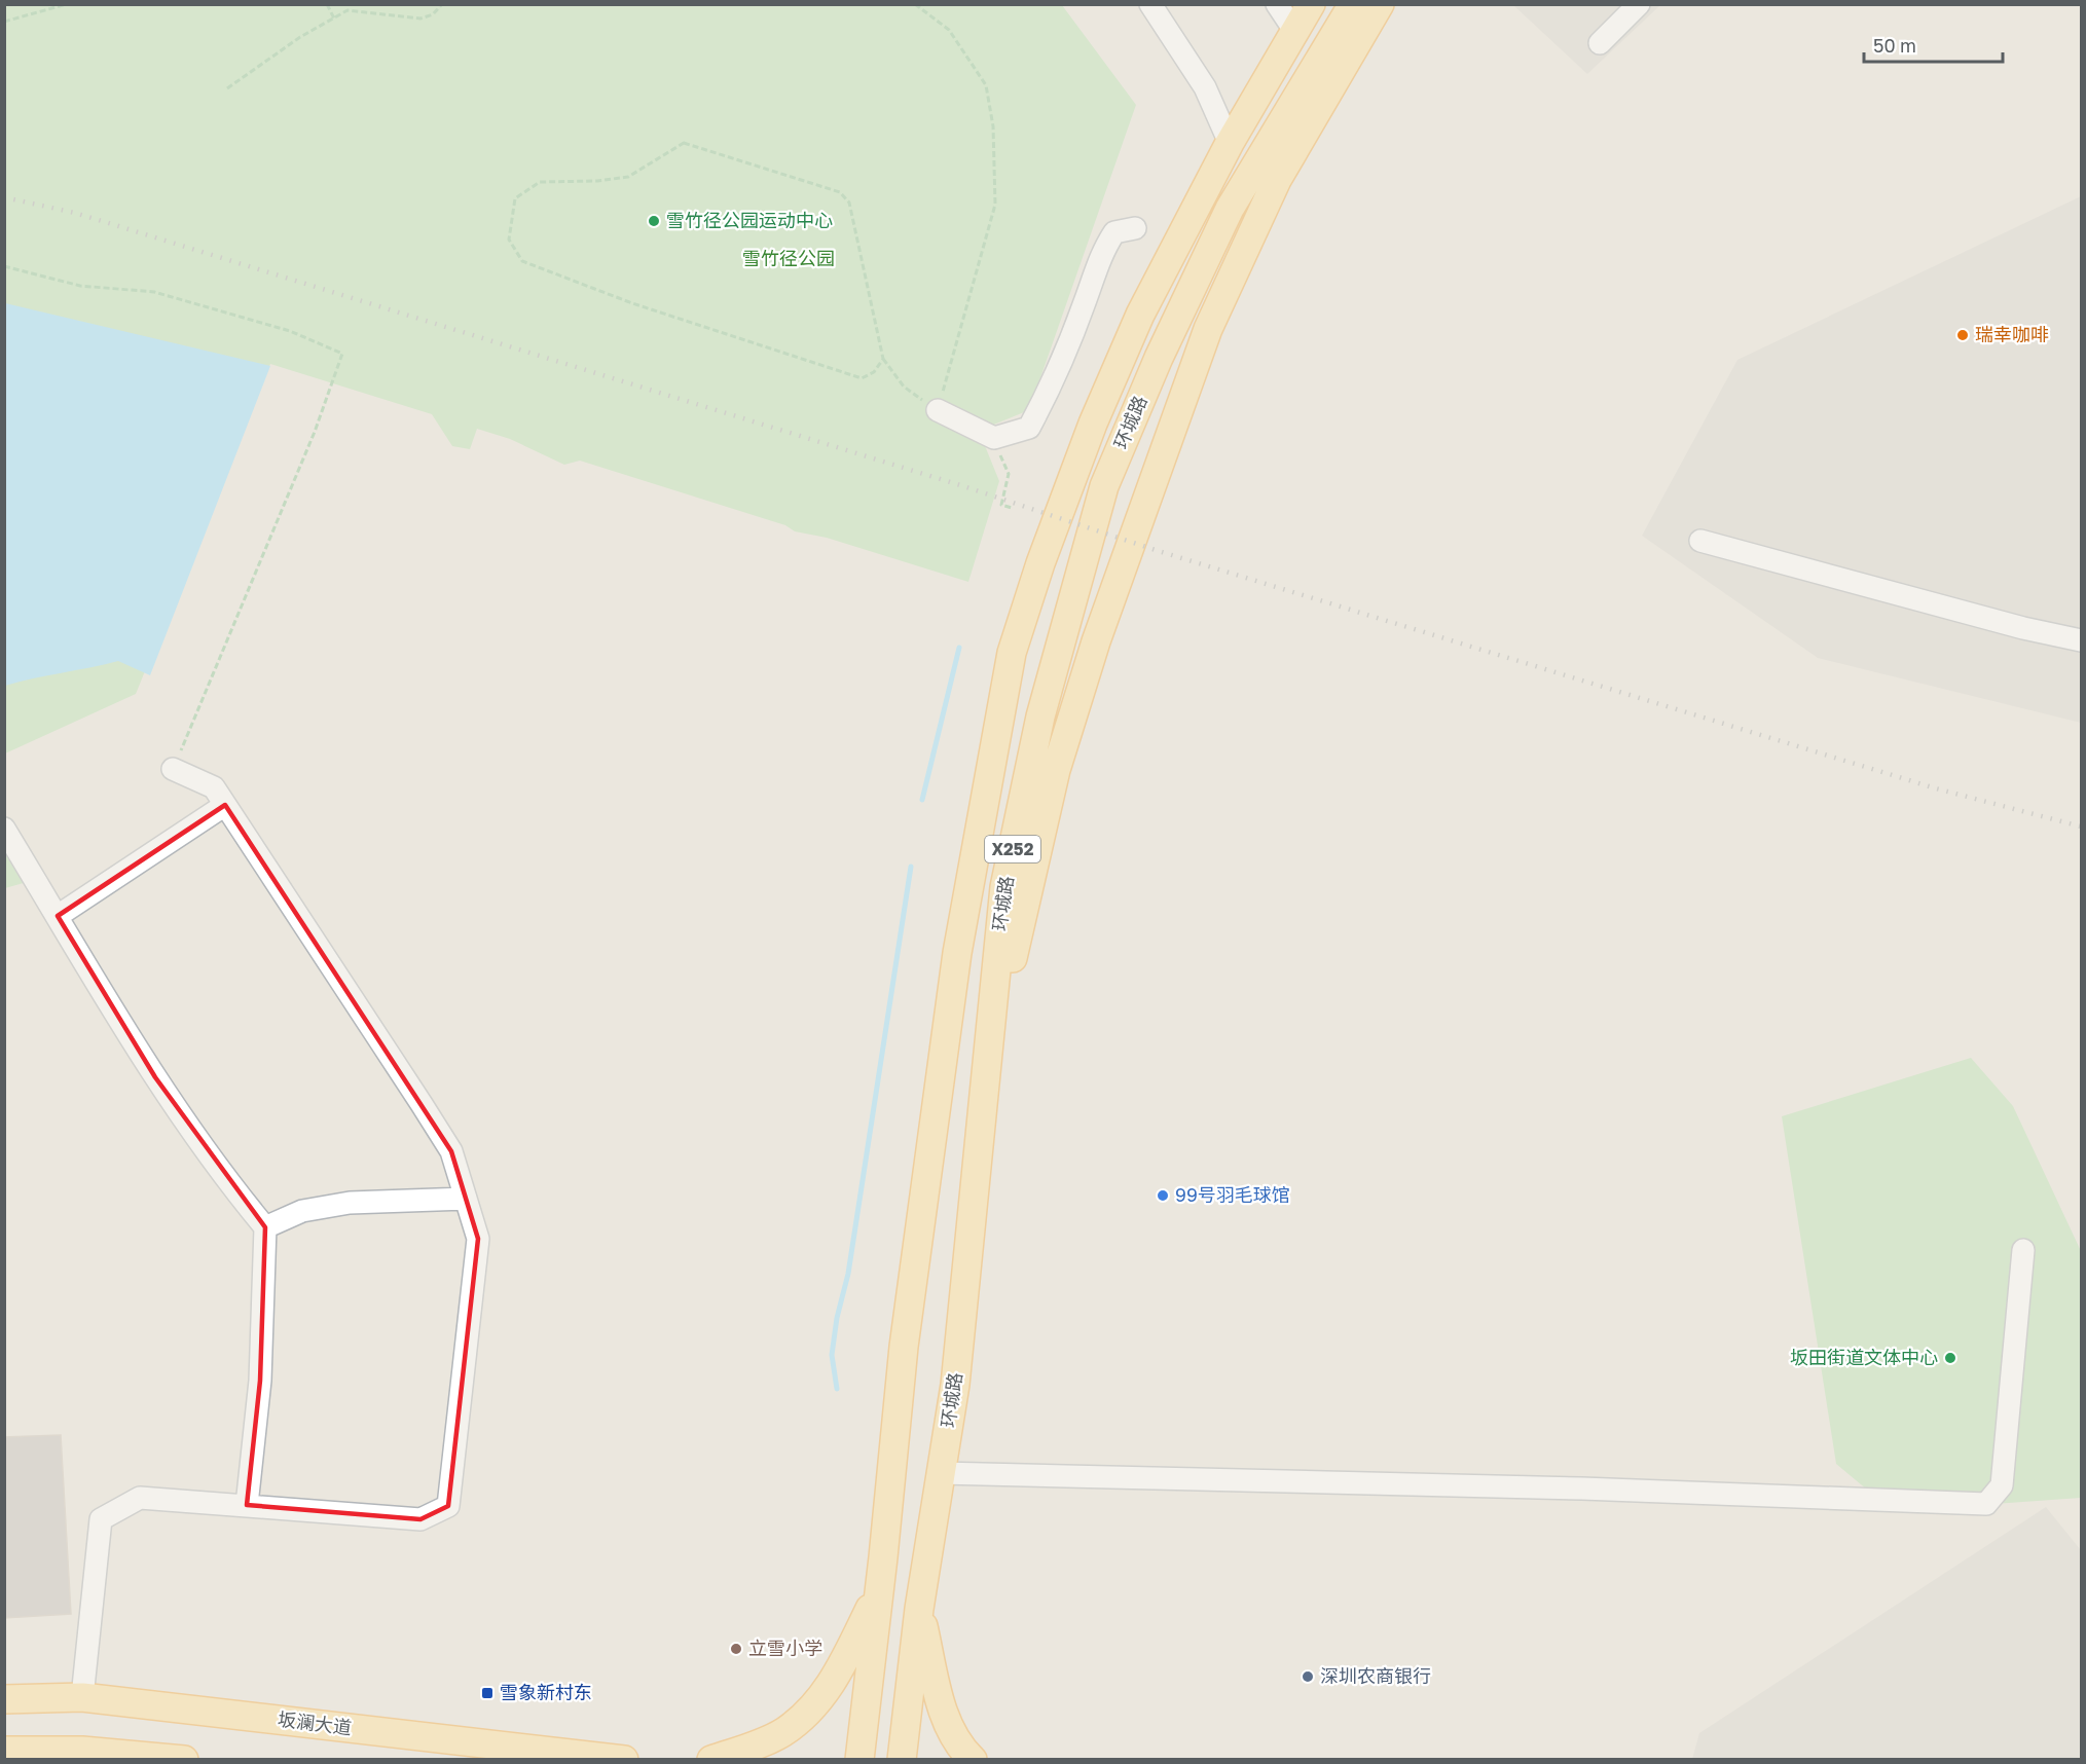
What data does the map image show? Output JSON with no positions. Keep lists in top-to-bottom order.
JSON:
{
  "streets": {
    "main road": ["环城路", "X252", "坂澜大道"]
  },
  "parks": ["雪竹径公园"],
  "places": {
    "other": [
      "雪竹径公园运动中心",
      "瑞幸咖啡",
      "99号羽毛球馆",
      "坂田街道文体中心",
      "立雪小学",
      "深圳农商银行"
    ],
    "transit": ["雪象新村东"]
  },
  "scale_bar": "50 m"
}
